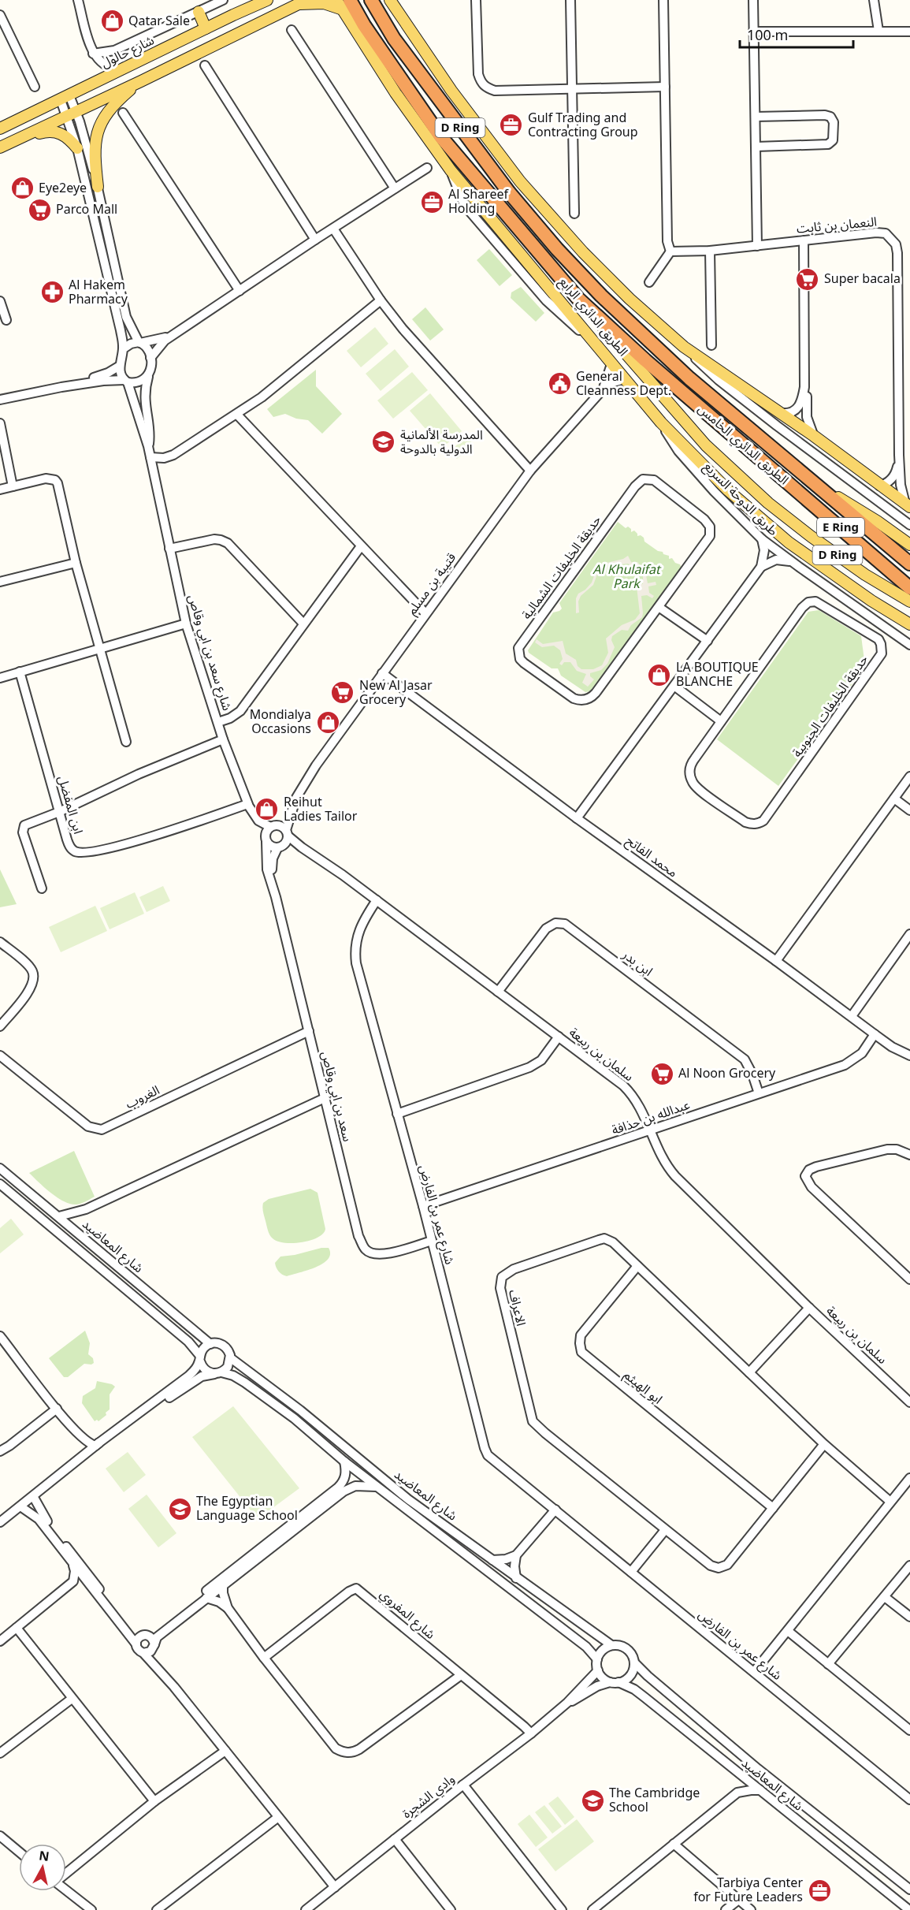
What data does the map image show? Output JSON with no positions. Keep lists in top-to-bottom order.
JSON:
{
  "streets": {
    "highway": [
      "D Ring",
      "الطريق الدائري الرابع",
      "الطريق الدائري الخامس",
      "E Ring"
    ],
    "main road": ["شارع حالول"],
    "street": [
      "النعمان بن ثابت",
      "طريق الدوحة السريع",
      "حديقة الخليفات الشمالية",
      "قتيبة بن مسلم",
      "شارع سعد بن ابي وقاص",
      "حديقة الخليفات الجنوبية",
      "ابن المفضل",
      "محمد الفاتح",
      "ابن بدر",
      "سلمان بن ربيعة",
      "سعد بن ابي وقاص",
      "الغروب",
      "عبدالله بن حذافة",
      "شارع عمر بن الفارض",
      "شارع المعاضيد",
      "الاعراف",
      "ابو الهيثم",
      "شارع المفروي",
      "وادي الشجرة"
    ]
  },
  "crossings": [
    ["D Ring", "النعمان بن ثابت"],
    ["الطريق الدائري الرابع", "الطريق الدائري الخامس"],
    ["الطريق الدائري الرابع", "طريق الدوحة السريع"],
    ["الطريق الدائري الرابع", "E Ring"],
    ["الطريق الدائري الرابع", "قتيبة بن مسلم"],
    ["قتيبة بن مسلم", "شارع سعد بن ابي وقاص"],
    ["قتيبة بن مسلم", "محمد الفاتح"],
    ["قتيبة بن مسلم", "سلمان بن ربيعة"],
    ["شارع سعد بن ابي وقاص", "ابن المفضل"],
    ["شارع سعد بن ابي وقاص", "سلمان بن ربيعة"],
    ["محمد الفاتح", "عبدالله بن حذافة"],
    ["ابن بدر", "سلمان بن ربيعة"],
    ["ابن بدر", "عبدالله بن حذافة"],
    ["سلمان بن ربيعة", "عبدالله بن حذافة"],
    ["سلمان بن ربيعة", "شارع عمر بن الفارض"],
    ["سعد بن ابي وقاص", "الغروب"],
    ["سعد بن ابي وقاص", "شارع عمر بن الفارض"],
    ["عبدالله بن حذافة", "شارع عمر بن الفارض"],
    ["شارع المعاضيد", "وادي الشجرة"],
    ["الاعراف", "ابو الهيثم"],
    ["شارع المفروي", "وادي الشجرة"]
  ],
  "parks": ["Al Khulaifat Park"],
  "places": {
    "shop": [
      "Qatar Sale",
      "Eye2eye",
      "LA BOUTIQUE BLANCHE",
      "Mondialya Occasions",
      "Reihut Ladies Tailor"
    ],
    "office": ["Gulf Trading and Contracting Group", "Al Shareef Holding", "Tarbiya Center for Future Leaders"],
    "supermarket": [
      "Parco Mall",
      "Super bacala",
      "New Al Jasar Grocery",
      "Al Noon Grocery"
    ],
    "pharmacy": ["Al Hakem Pharmacy"],
    "public building": ["General Cleanness Dept."],
    "school or university": ["المدرسة الألمانية الدولية بالدوحة", "The Egyptian Language School", "The Cambridge School"]
  },
  "scale_bar": "100 m",
  "north": "top"
}
